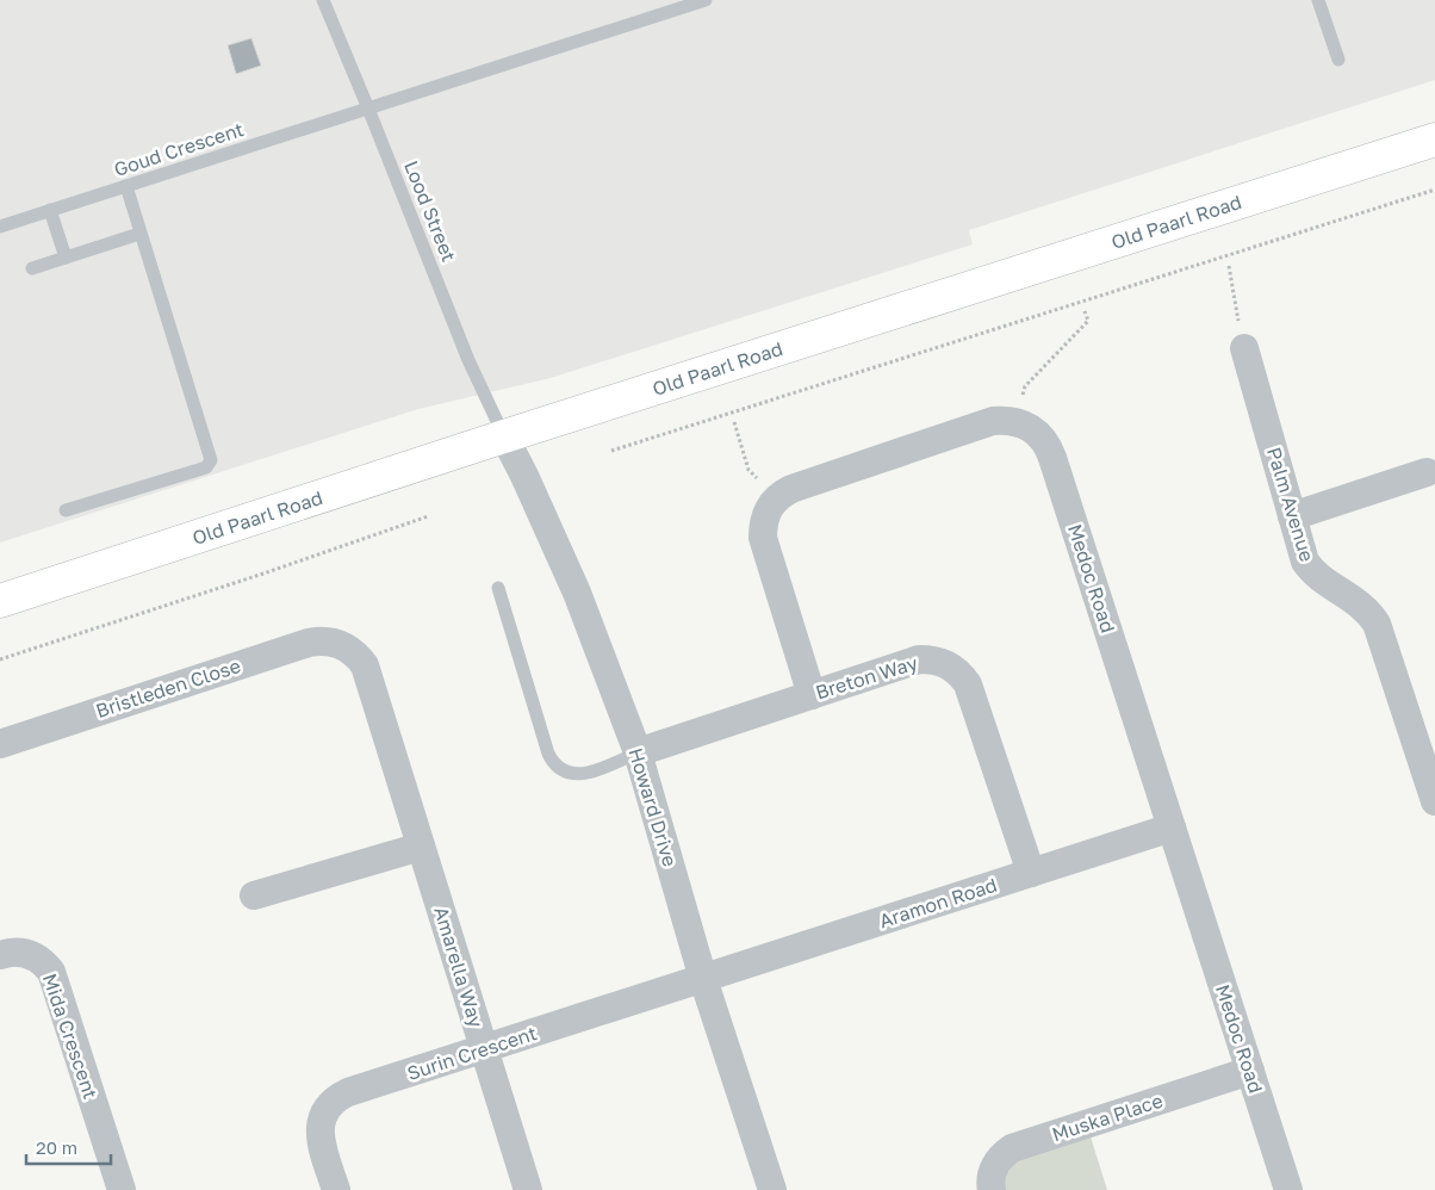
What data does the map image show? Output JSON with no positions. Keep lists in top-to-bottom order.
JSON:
{
  "streets": {
    "main road": ["Old Paarl Road"],
    "street": [
      "Palm Avenue",
      "Medoc Road",
      "Breton Way",
      "Bristleden Close",
      "Howard Drive",
      "Aramon Road",
      "Amarella Way",
      "Mida Crescent",
      "Surin Crescent",
      "Muska Place"
    ],
    "lane": ["Goud Crescent", "Lood Street"]
  },
  "crossings": [
    ["Goud Crescent", "Lood Street"],
    ["Lood Street", "Old Paarl Road"],
    ["Lood Street", "Howard Drive"],
    ["Old Paarl Road", "Howard Drive"],
    ["Medoc Road", "Aramon Road"],
    ["Medoc Road", "Muska Place"],
    ["Breton Way", "Howard Drive"],
    ["Breton Way", "Aramon Road"],
    ["Bristleden Close", "Amarella Way"],
    ["Howard Drive", "Aramon Road"],
    ["Howard Drive", "Surin Crescent"],
    ["Aramon Road", "Surin Crescent"],
    ["Amarella Way", "Surin Crescent"]
  ],
  "scale_bar": "20 m"
}
